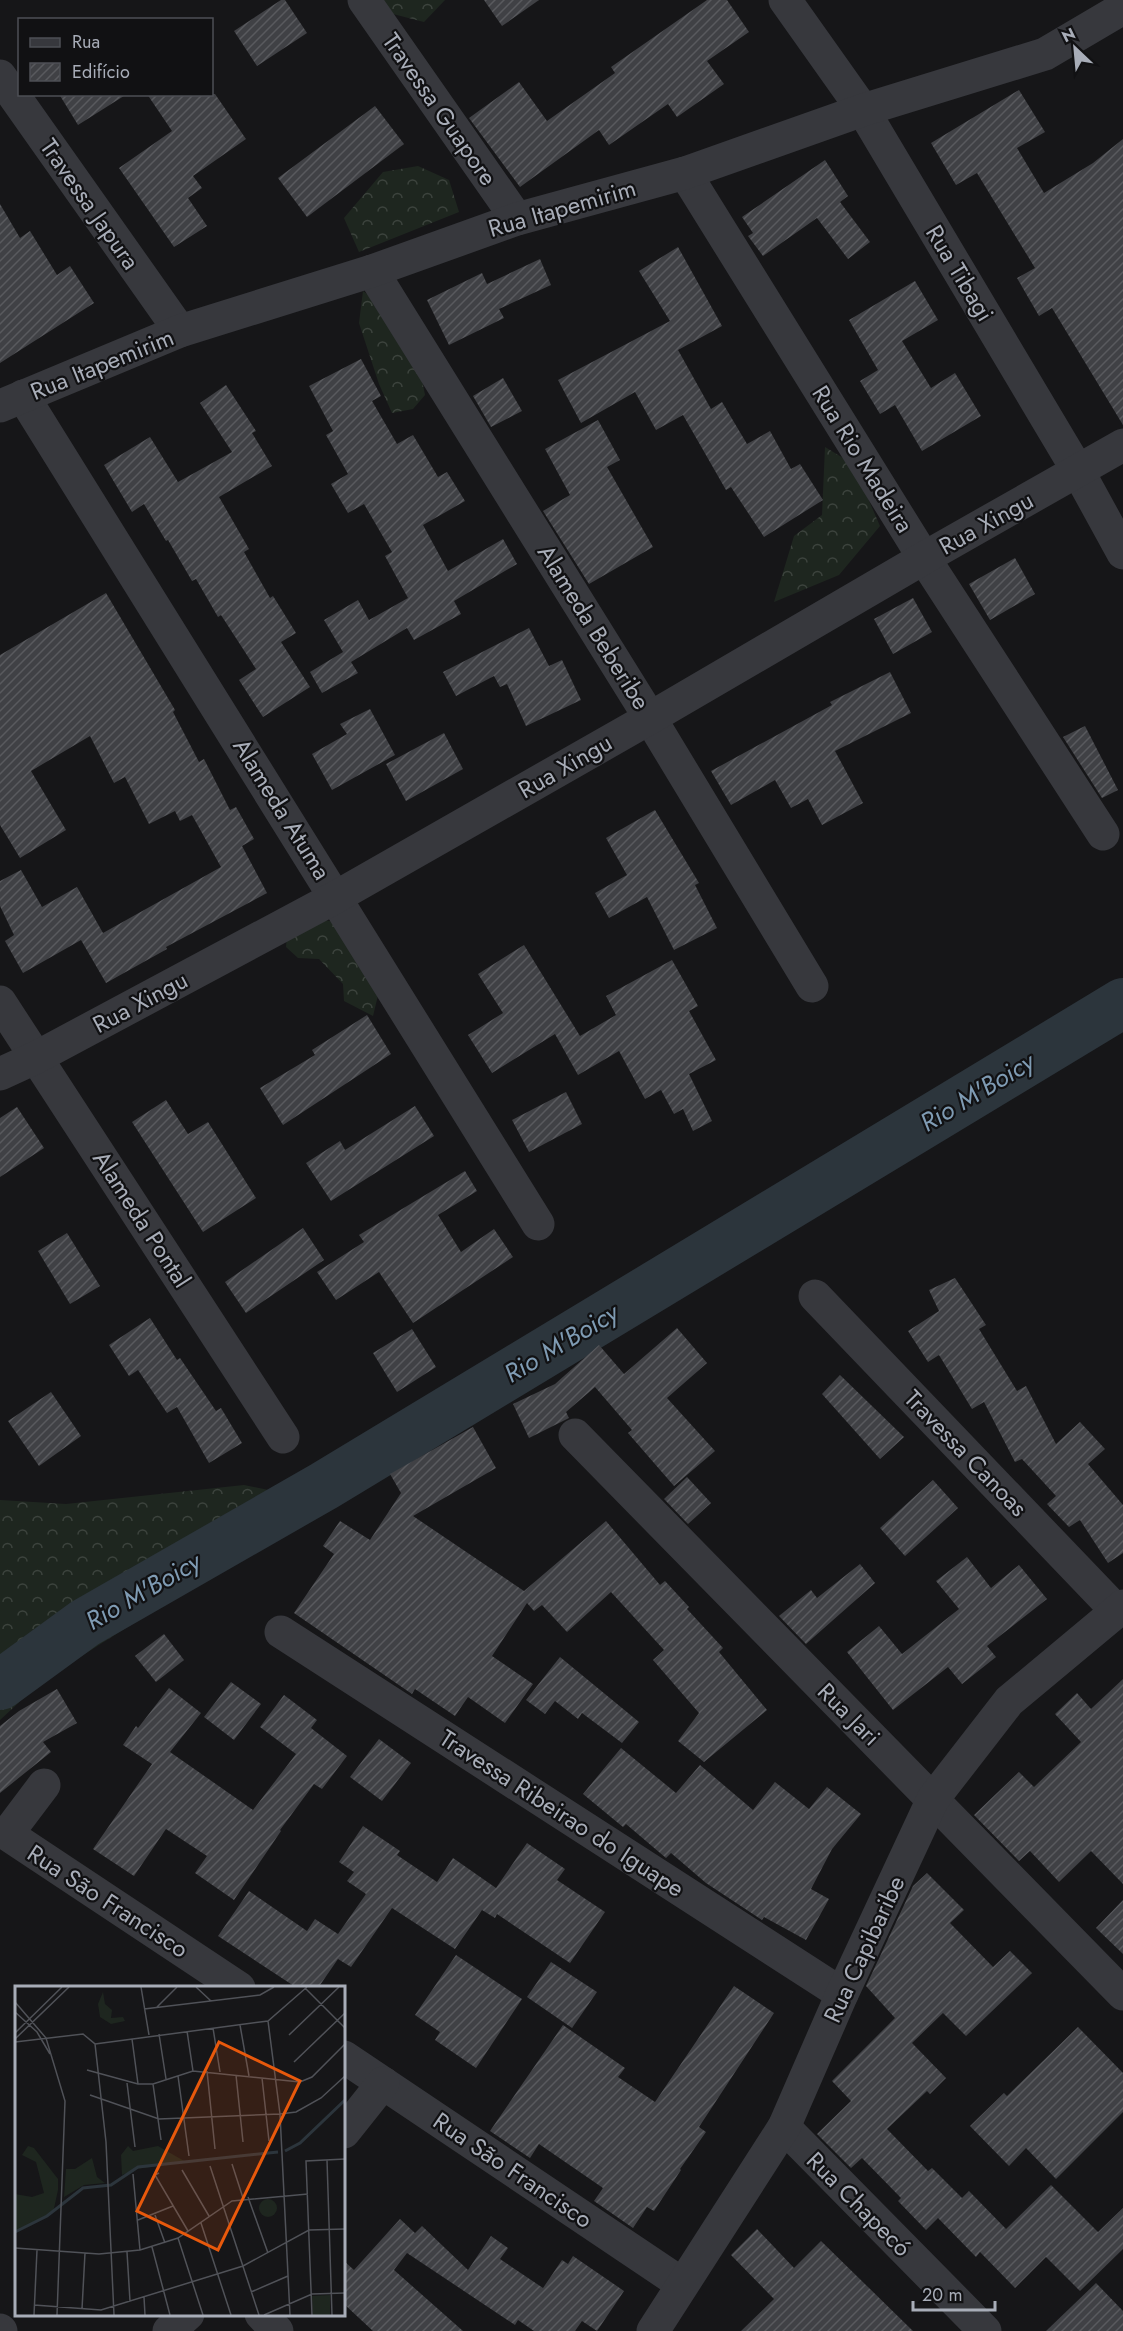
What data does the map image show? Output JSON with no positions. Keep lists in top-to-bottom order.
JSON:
{
  "streets": {
    "street": [
      "Travessa Guapore",
      "Travessa Japura",
      "Rua Itapemirim",
      "Rua Tibagi",
      "Rua Rio Madeira",
      "Rua Xingu",
      "Alameda Beberibe",
      "Alameda Atuma",
      "Alameda Pontal",
      "Travessa Canoas",
      "Rua Jari",
      "Travessa Ribeirao do Iguape",
      "Rua São Francisco",
      "Rua Capibaribe",
      "Rua Chapecó"
    ]
  },
  "crossings": [
    ["Travessa Guapore", "Rua Itapemirim"],
    ["Travessa Japura", "Rua Itapemirim"],
    ["Rua Itapemirim", "Rua Tibagi"],
    ["Rua Itapemirim", "Rua Rio Madeira"],
    ["Rua Itapemirim", "Alameda Beberibe"],
    ["Rua Itapemirim", "Alameda Atuma"],
    ["Rua Tibagi", "Rua Xingu"],
    ["Rua Rio Madeira", "Rua Xingu"],
    ["Rua Xingu", "Alameda Beberibe"],
    ["Rua Xingu", "Alameda Atuma"],
    ["Rua Xingu", "Alameda Pontal"],
    ["Travessa Canoas", "Rua Capibaribe"],
    ["Rua Jari", "Rua Capibaribe"],
    ["Travessa Ribeirao do Iguape", "Rua Capibaribe"],
    ["Rua São Francisco", "Rua Capibaribe"],
    ["Rua Capibaribe", "Rua Chapecó"]
  ],
  "water": ["Rio M'Boicy"],
  "legend": ["Rua", "Edifício"],
  "scale_bar": "20 m",
  "north": "top left"
}
